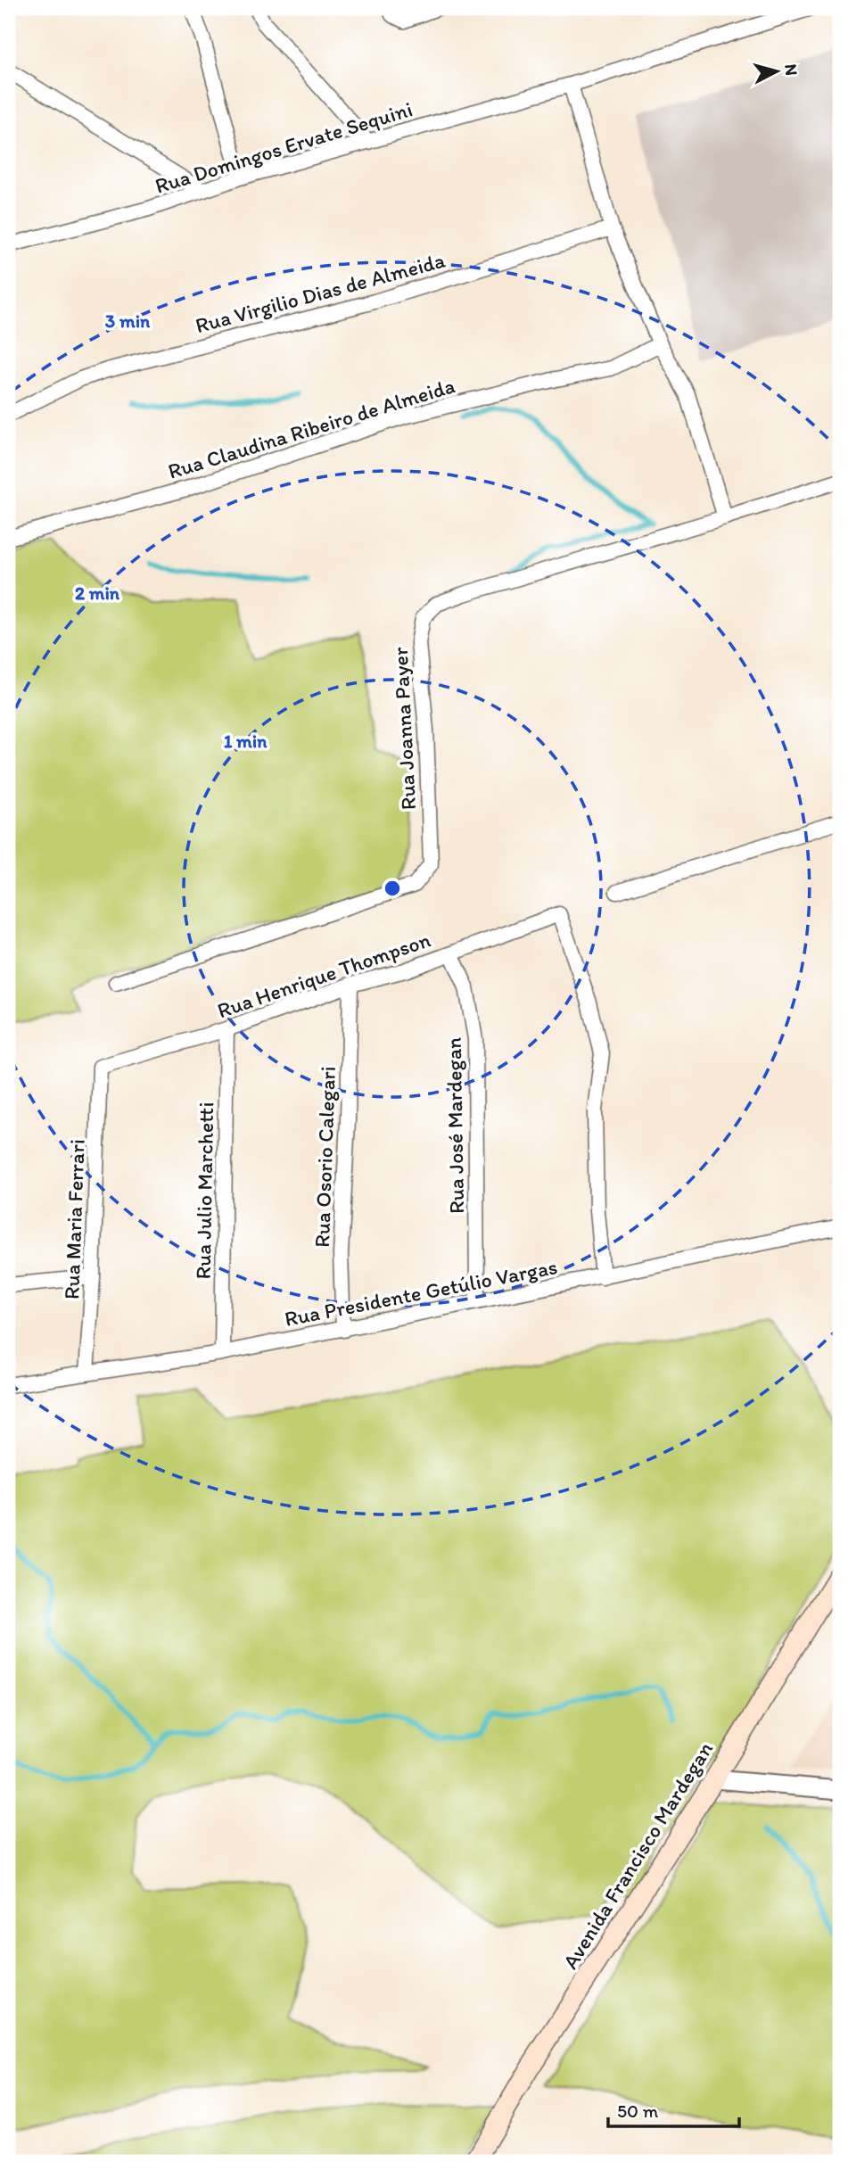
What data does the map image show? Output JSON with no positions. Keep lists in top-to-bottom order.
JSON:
{
  "streets": {
    "main road": ["Avenida Francisco Mardegan"],
    "street": [
      "Rua Domingos Ervate Sequini",
      "Rua Virgilio Dias de Almeida",
      "Rua Claudina Ribeiro de Almeida",
      "Rua Joanna Payer",
      "Rua Henrique Thompson",
      "Rua José Mardegan",
      "Rua Osorio Calegari",
      "Rua Julio Marchetti",
      "Rua Maria Ferrari",
      "Rua Presidente Getúlio Vargas"
    ]
  },
  "crossings": [
    ["Rua Henrique Thompson", "Rua José Mardegan"],
    ["Rua Henrique Thompson", "Rua Osorio Calegari"],
    ["Rua Henrique Thompson", "Rua Julio Marchetti"],
    ["Rua Henrique Thompson", "Rua Maria Ferrari"],
    ["Rua Henrique Thompson", "Rua Presidente Getúlio Vargas"],
    ["Rua José Mardegan", "Rua Presidente Getúlio Vargas"],
    ["Rua Osorio Calegari", "Rua Presidente Getúlio Vargas"],
    ["Rua Julio Marchetti", "Rua Presidente Getúlio Vargas"],
    ["Rua Maria Ferrari", "Rua Presidente Getúlio Vargas"]
  ],
  "scale_bar": "50 m",
  "north": "right",
  "rings": ["3 min", "2 min", "1 min"]
}
